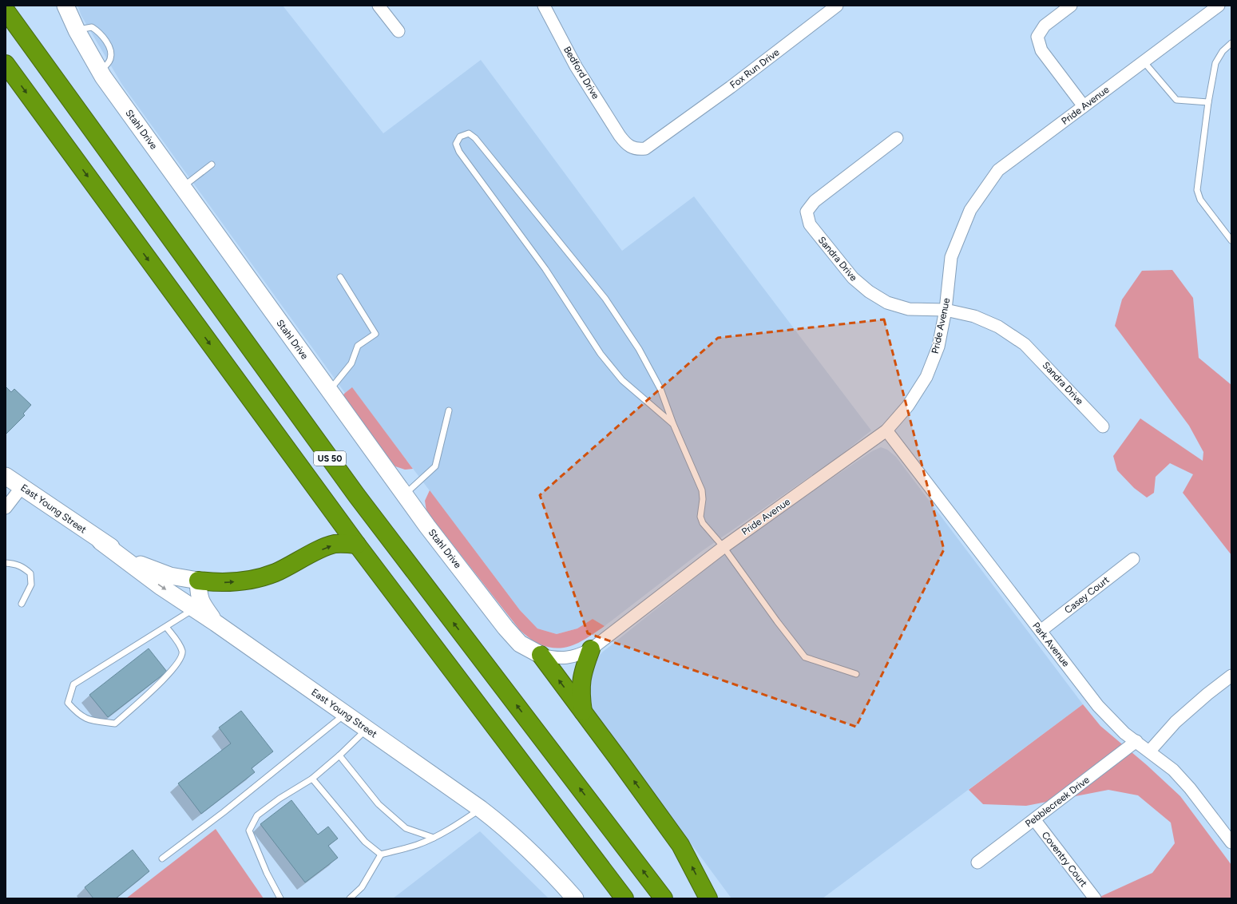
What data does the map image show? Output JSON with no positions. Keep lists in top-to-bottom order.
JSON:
{
  "streets": {
    "highway": ["US 50"],
    "main road": ["Stahl Drive", "East Young Street"],
    "street": [
      "Fox Run Drive",
      "Bedford Drive",
      "Pride Avenue",
      "Sandra Drive",
      "Casey Court",
      "Park Avenue",
      "Pebblecreek Drive",
      "Coventry Court"
    ]
  },
  "crossings": [
    ["Fox Run Drive", "Bedford Drive"],
    ["Pride Avenue", "Stahl Drive"],
    ["Pride Avenue", "Sandra Drive"],
    ["Pride Avenue", "Park Avenue"],
    ["Casey Court", "Park Avenue"],
    ["Park Avenue", "Pebblecreek Drive"],
    ["Pebblecreek Drive", "Coventry Court"]
  ]
}
